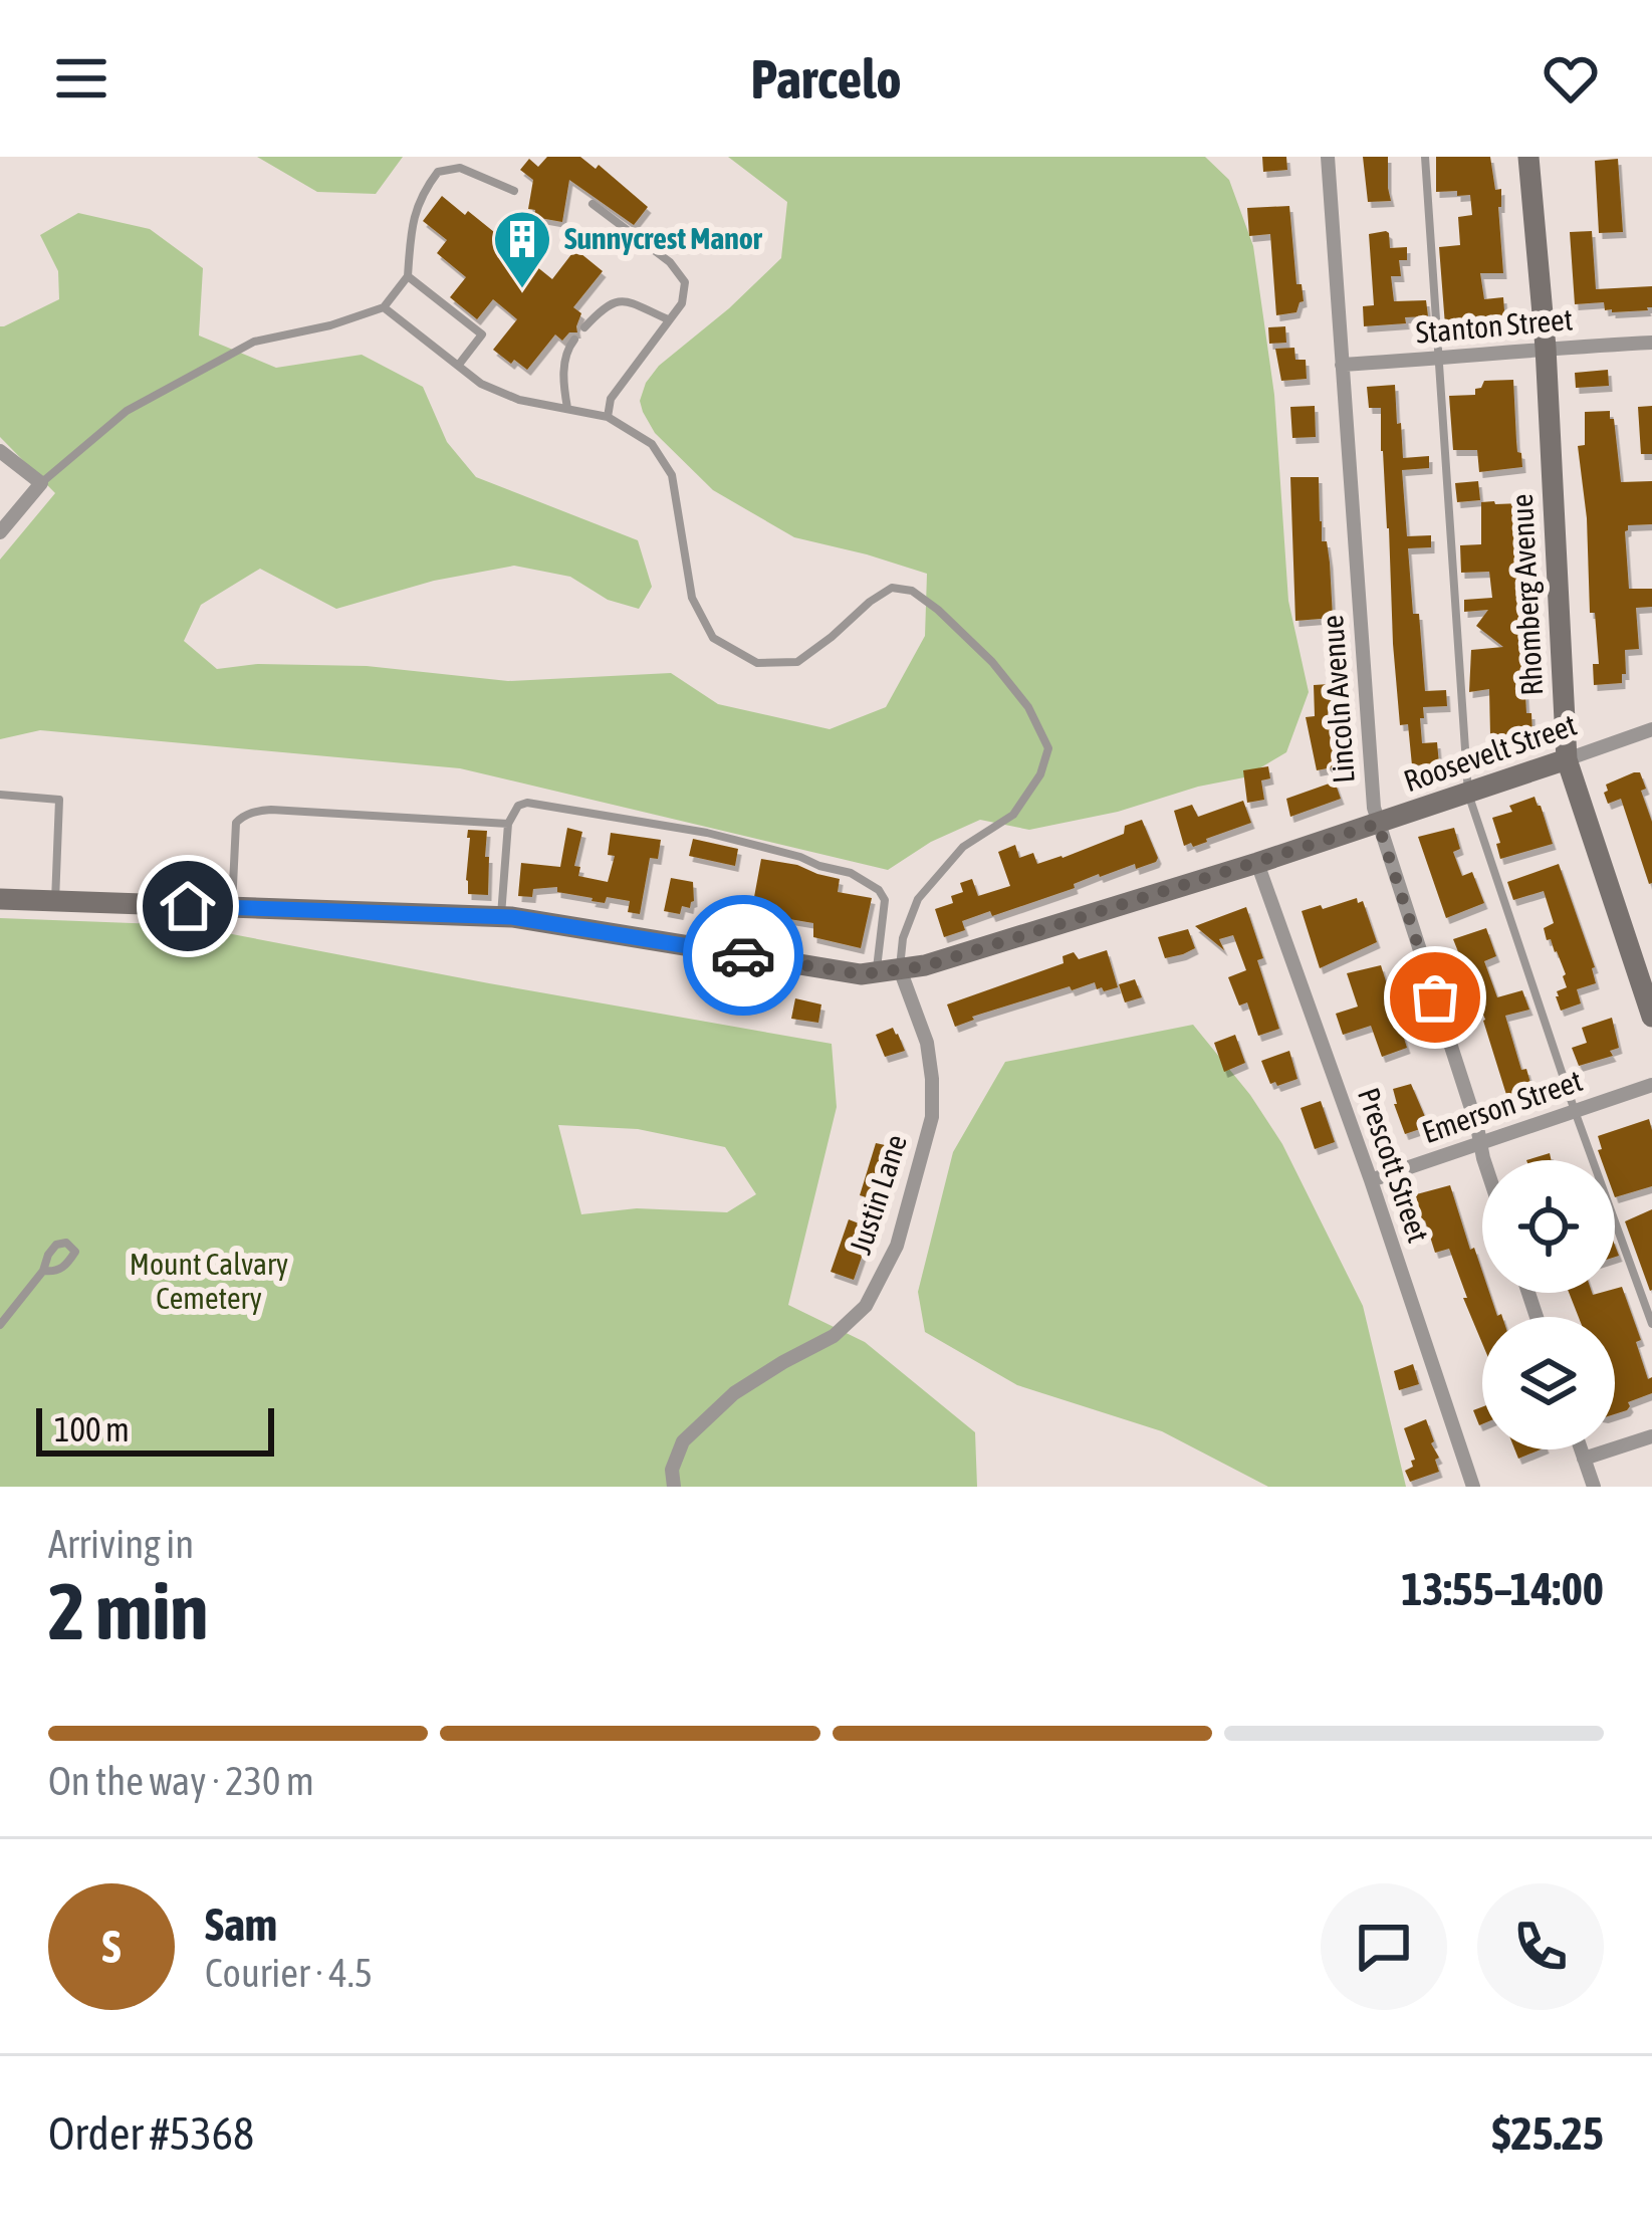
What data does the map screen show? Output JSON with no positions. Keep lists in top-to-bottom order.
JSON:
{
  "streets": {
    "street": [
      "Stanton Street",
      "Rhomberg Avenue",
      "Lincoln Avenue",
      "Roosevelt Street",
      "Emerson Street",
      "Prescott Street",
      "Justin Lane"
    ]
  },
  "crossings": [
    ["Stanton Street", "Rhomberg Avenue"],
    ["Stanton Street", "Lincoln Avenue"],
    ["Rhomberg Avenue", "Roosevelt Street"],
    ["Lincoln Avenue", "Roosevelt Street"],
    ["Lincoln Avenue", "Emerson Street"],
    ["Roosevelt Street", "Prescott Street"],
    ["Roosevelt Street", "Justin Lane"],
    ["Emerson Street", "Prescott Street"]
  ],
  "parks": ["Mount Calvary Cemetery"],
  "places": {
    "building": ["Sunnycrest Manor"]
  },
  "scale_bar": "100 m",
  "page": {
    "header": "Parcelo",
    "scale": "100 m",
    "heading": ["2 min", "Arriving in", "13:55–14:00"],
    "panel": [
      "Sam",
      "Courier · 4.5",
      "Order #5368",
      "$25.25"
    ],
    "bar": "On the way · 230 m",
    "round": "S"
  }
}
